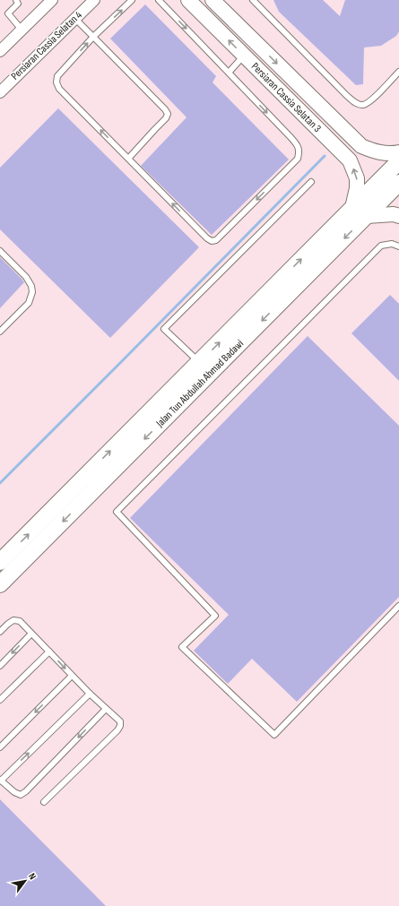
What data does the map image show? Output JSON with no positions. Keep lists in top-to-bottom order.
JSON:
{
  "streets": {
    "main road": ["Jalan Tun Abdullah Ahmad Badawi"],
    "street": ["Persiaran Cassia Selatan 4", "Persiaran Cassia Selatan 3"]
  },
  "crossings": [
    ["Persiaran Cassia Selatan 3", "Jalan Tun Abdullah Ahmad Badawi"]
  ],
  "north": "top right"
}
